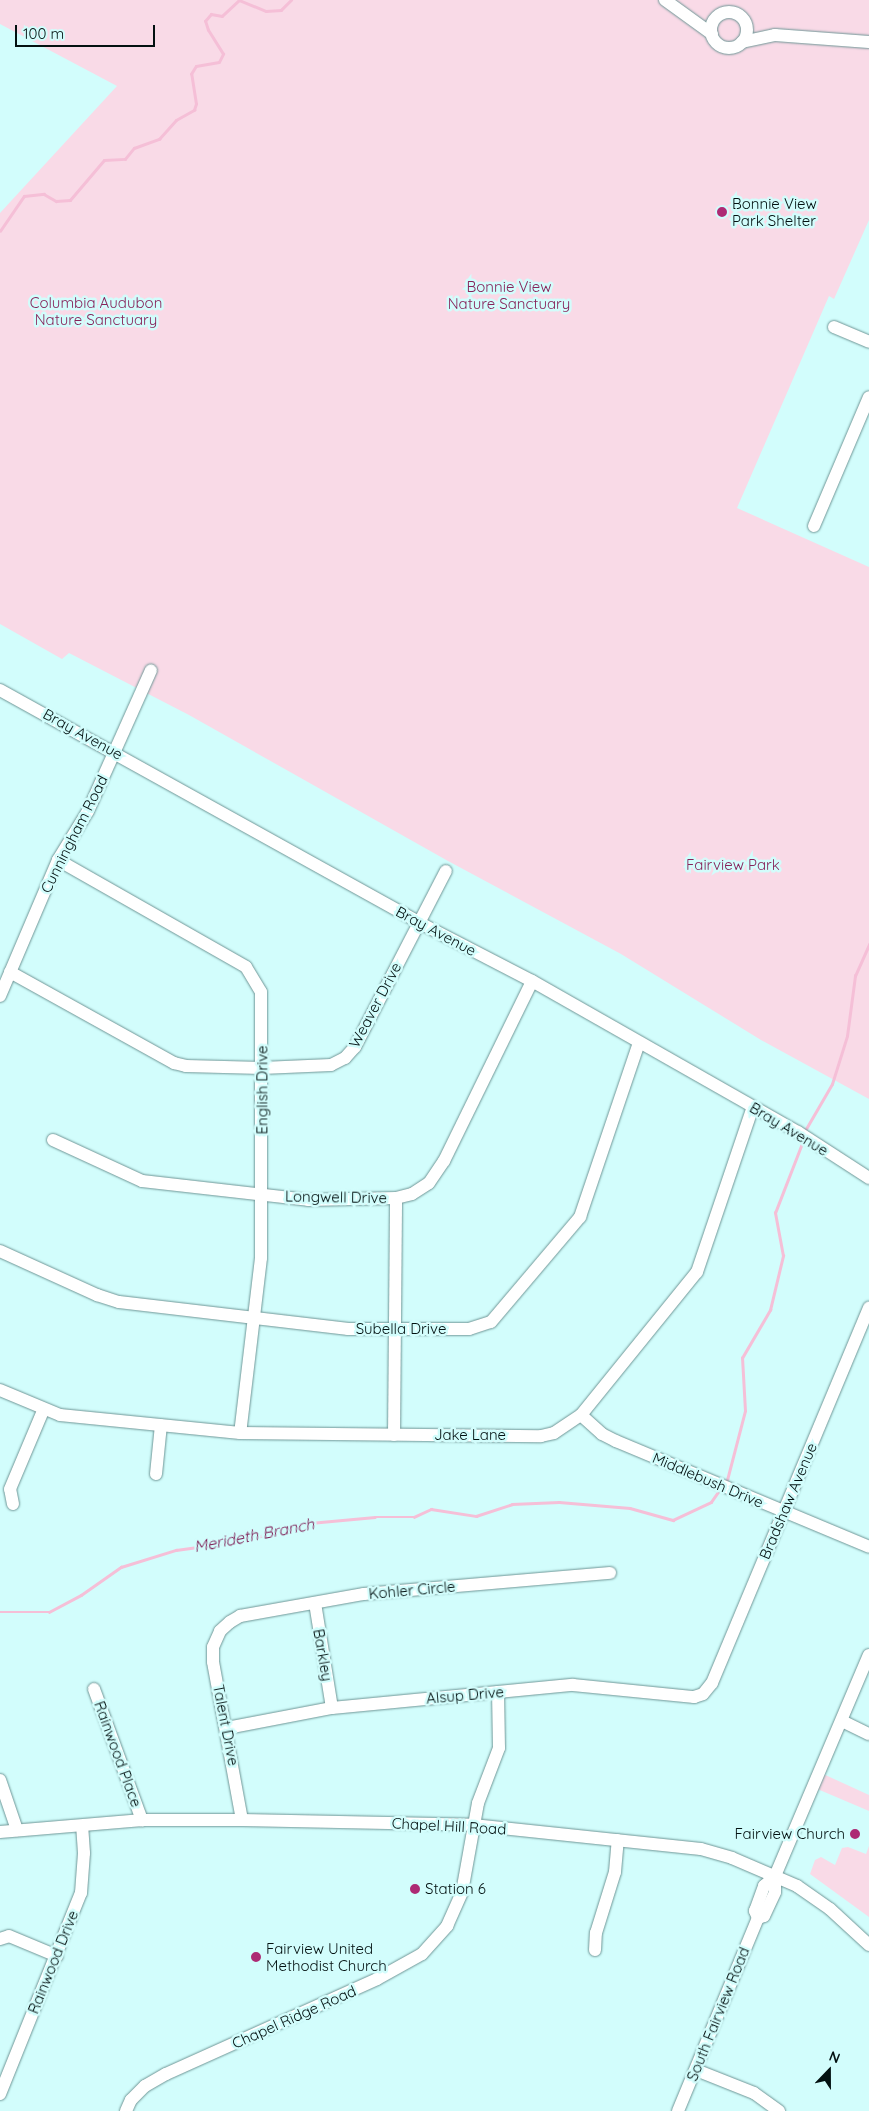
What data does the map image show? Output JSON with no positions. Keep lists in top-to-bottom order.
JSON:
{
  "streets": {
    "street": [
      "Bray Avenue",
      "Cunningham Road",
      "Weaver Drive",
      "English Drive",
      "Longwell Drive",
      "Subella Drive",
      "Jake Lane",
      "Middlebush Drive",
      "Bradshaw Avenue",
      "Kohler Circle",
      "Barkley",
      "Alsup Drive",
      "Talent Drive",
      "Rainwood Place",
      "Chapel Hill Road",
      "Rainwood Drive",
      "South Fairview Road",
      "Chapel Ridge Road"
    ]
  },
  "crossings": [
    ["Bray Avenue", "Cunningham Road"],
    ["Bray Avenue", "Weaver Drive"],
    ["Bray Avenue", "Longwell Drive"],
    ["Bray Avenue", "Subella Drive"],
    ["Bray Avenue", "Jake Lane"],
    ["Cunningham Road", "Weaver Drive"],
    ["Cunningham Road", "English Drive"],
    ["Weaver Drive", "English Drive"],
    ["English Drive", "Longwell Drive"],
    ["English Drive", "Subella Drive"],
    ["English Drive", "Jake Lane"],
    ["Jake Lane", "Middlebush Drive"],
    ["Middlebush Drive", "Bradshaw Avenue"],
    ["Bradshaw Avenue", "Alsup Drive"],
    ["Kohler Circle", "Barkley"],
    ["Kohler Circle", "Talent Drive"],
    ["Barkley", "Alsup Drive"],
    ["Alsup Drive", "Talent Drive"],
    ["Alsup Drive", "Chapel Ridge Road"],
    ["Talent Drive", "Chapel Hill Road"],
    ["Rainwood Place", "Chapel Hill Road"],
    ["Chapel Hill Road", "Rainwood Drive"],
    ["Chapel Hill Road", "South Fairview Road"],
    ["Chapel Hill Road", "Chapel Ridge Road"]
  ],
  "water": ["Merideth Branch"],
  "parks": ["Bonnie View Nature Sanctuary", "Columbia Audubon Nature Sanctuary", "Fairview Park"],
  "places": [
    "Bonnie View Park Shelter",
    "Fairview Church",
    "Station 6",
    "Fairview United Methodist Church"
  ],
  "scale_bar": "100 m",
  "north": "top"
}
